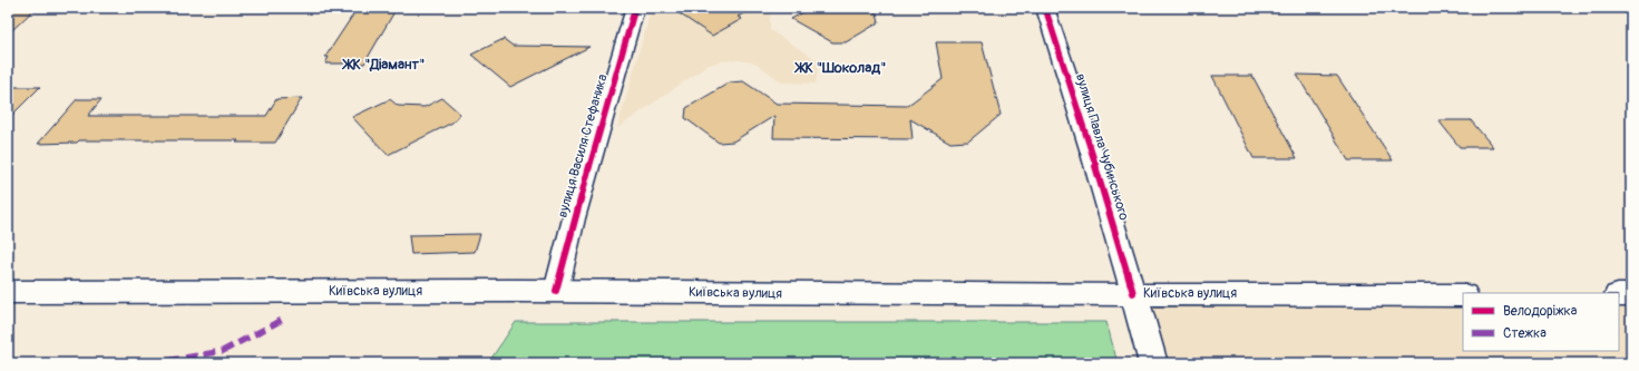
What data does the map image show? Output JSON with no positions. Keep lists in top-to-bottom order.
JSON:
{
  "streets": {
    "main road": ["Київська вулиця"],
    "street": ["вулиця Василя Стефаника", "вулиця Павла Чубинського"]
  },
  "crossings": [
    ["вулиця Василя Стефаника", "Київська вулиця"],
    ["вулиця Павла Чубинського", "Київська вулиця"]
  ],
  "districts": ["ЖК \"Діамант\"", "ЖК \"Шоколад\""],
  "legend": ["Велодоріжка", "Стежка"]
}
